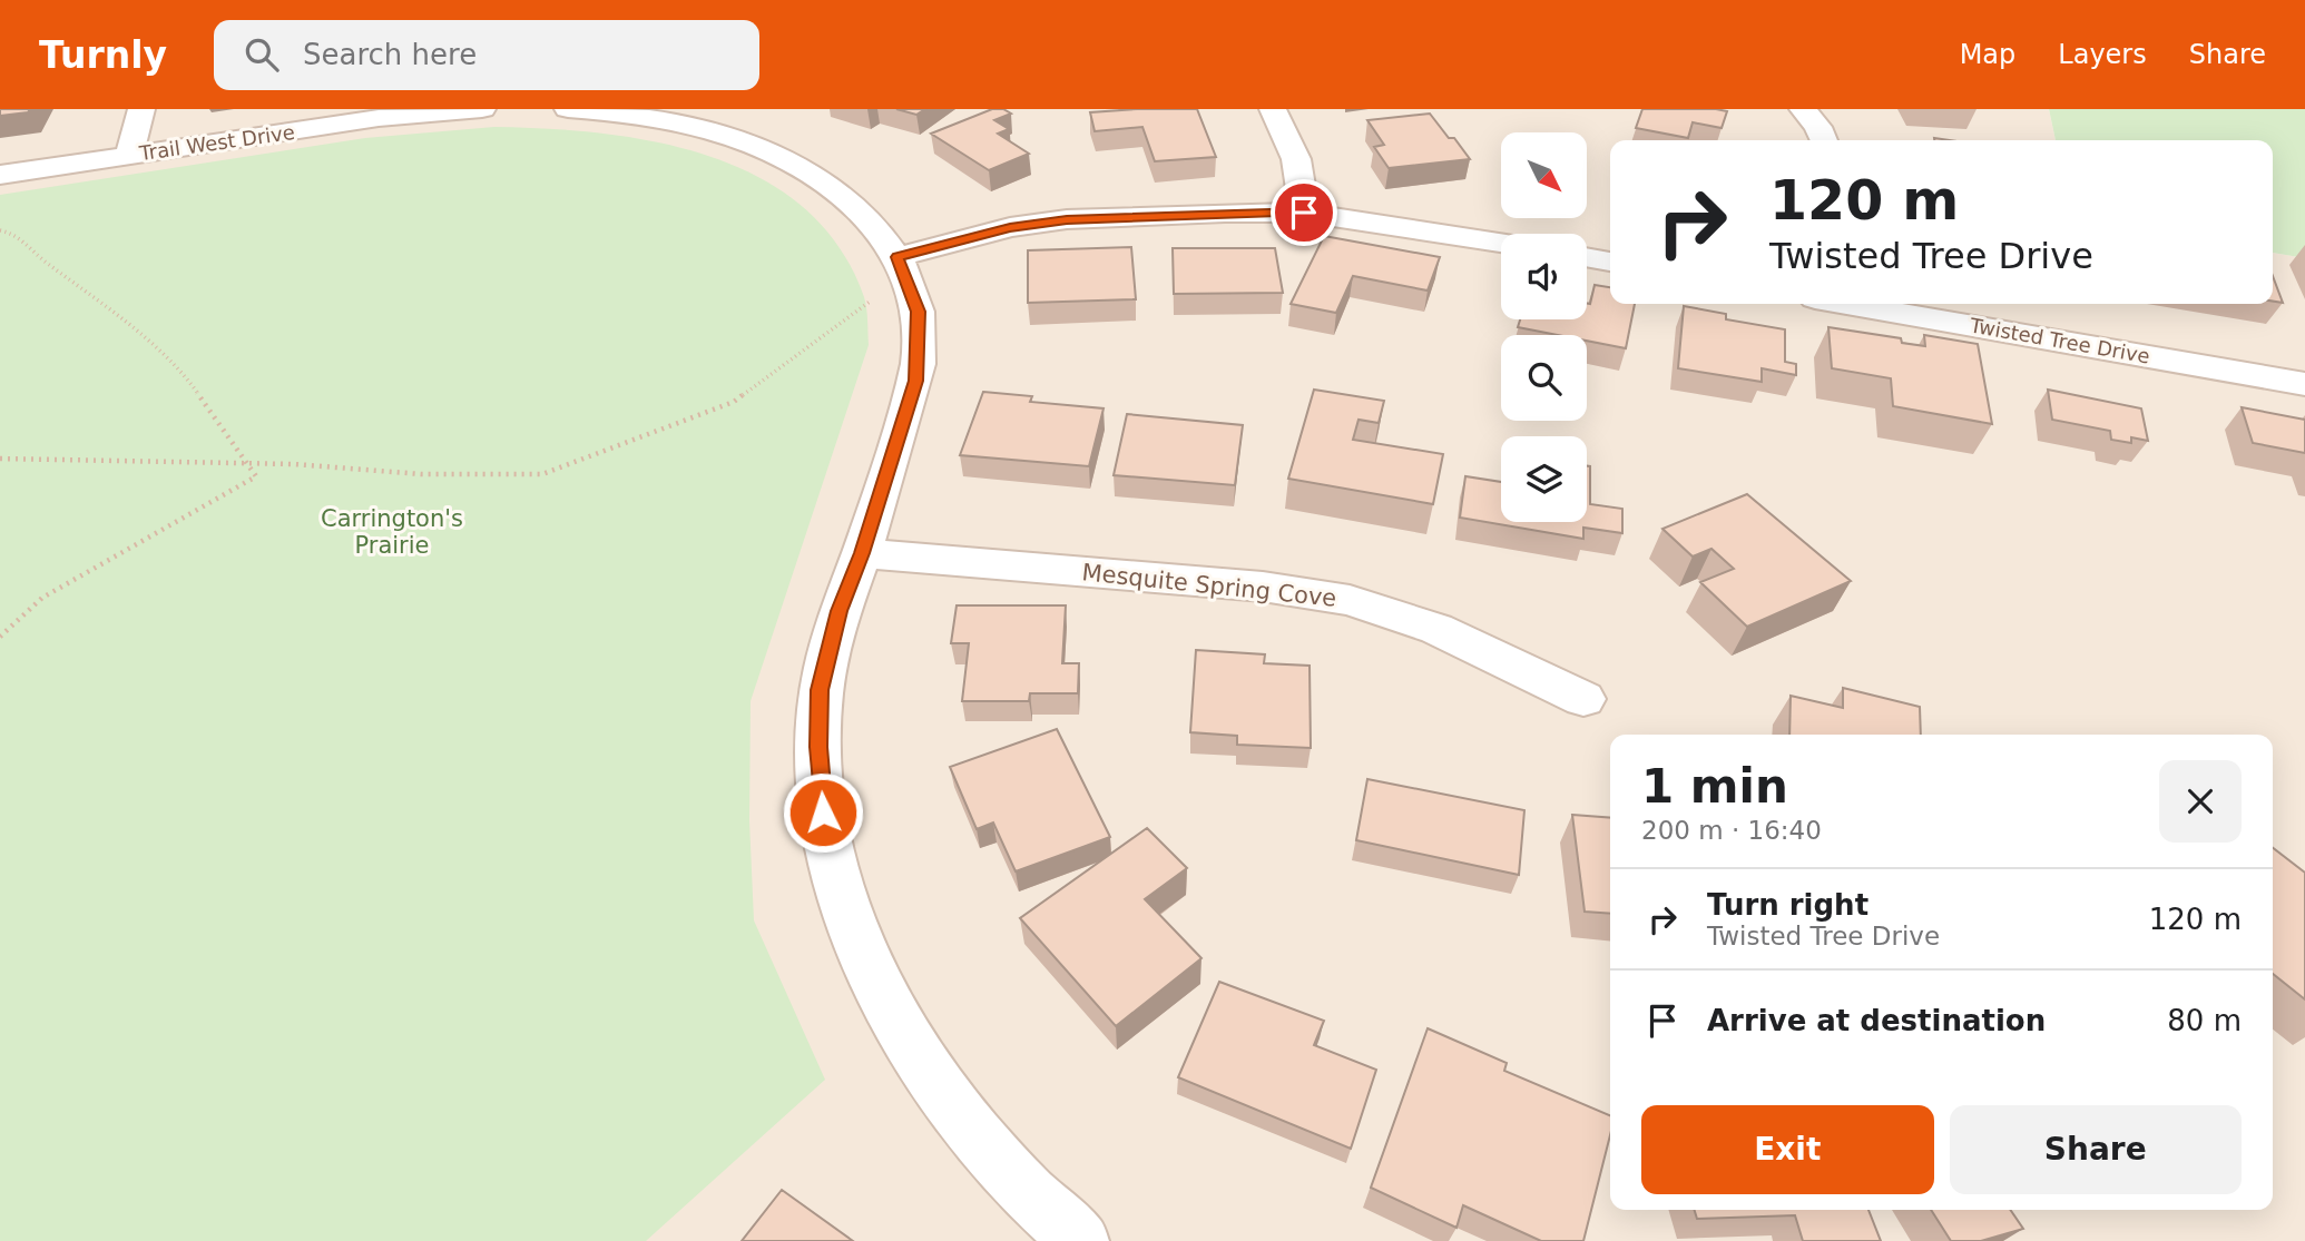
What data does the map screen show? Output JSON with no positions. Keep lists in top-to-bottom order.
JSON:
{
  "streets": {
    "street": ["Trail West Drive", "Twisted Tree Drive", "Mesquite Spring Cove"]
  },
  "parks": ["Carrington's Prairie"],
  "north": "bottom right",
  "page": {
    "header": "Turnly",
    "search": "Search here",
    "nav": ["Map", "Layers", "Share"],
    "turn": ["120 m", "Twisted Tree Drive"],
    "heading": ["1 min", "200 m · 16:40"],
    "list": [
      {
        "name": "Turn right",
        "note": "Twisted Tree Drive",
        "value": "120 m"
      },
      {
        "name": "Arrive at destination",
        "value": "80 m"
      }
    ],
    "buttons": ["Exit", "Share"]
  }
}
